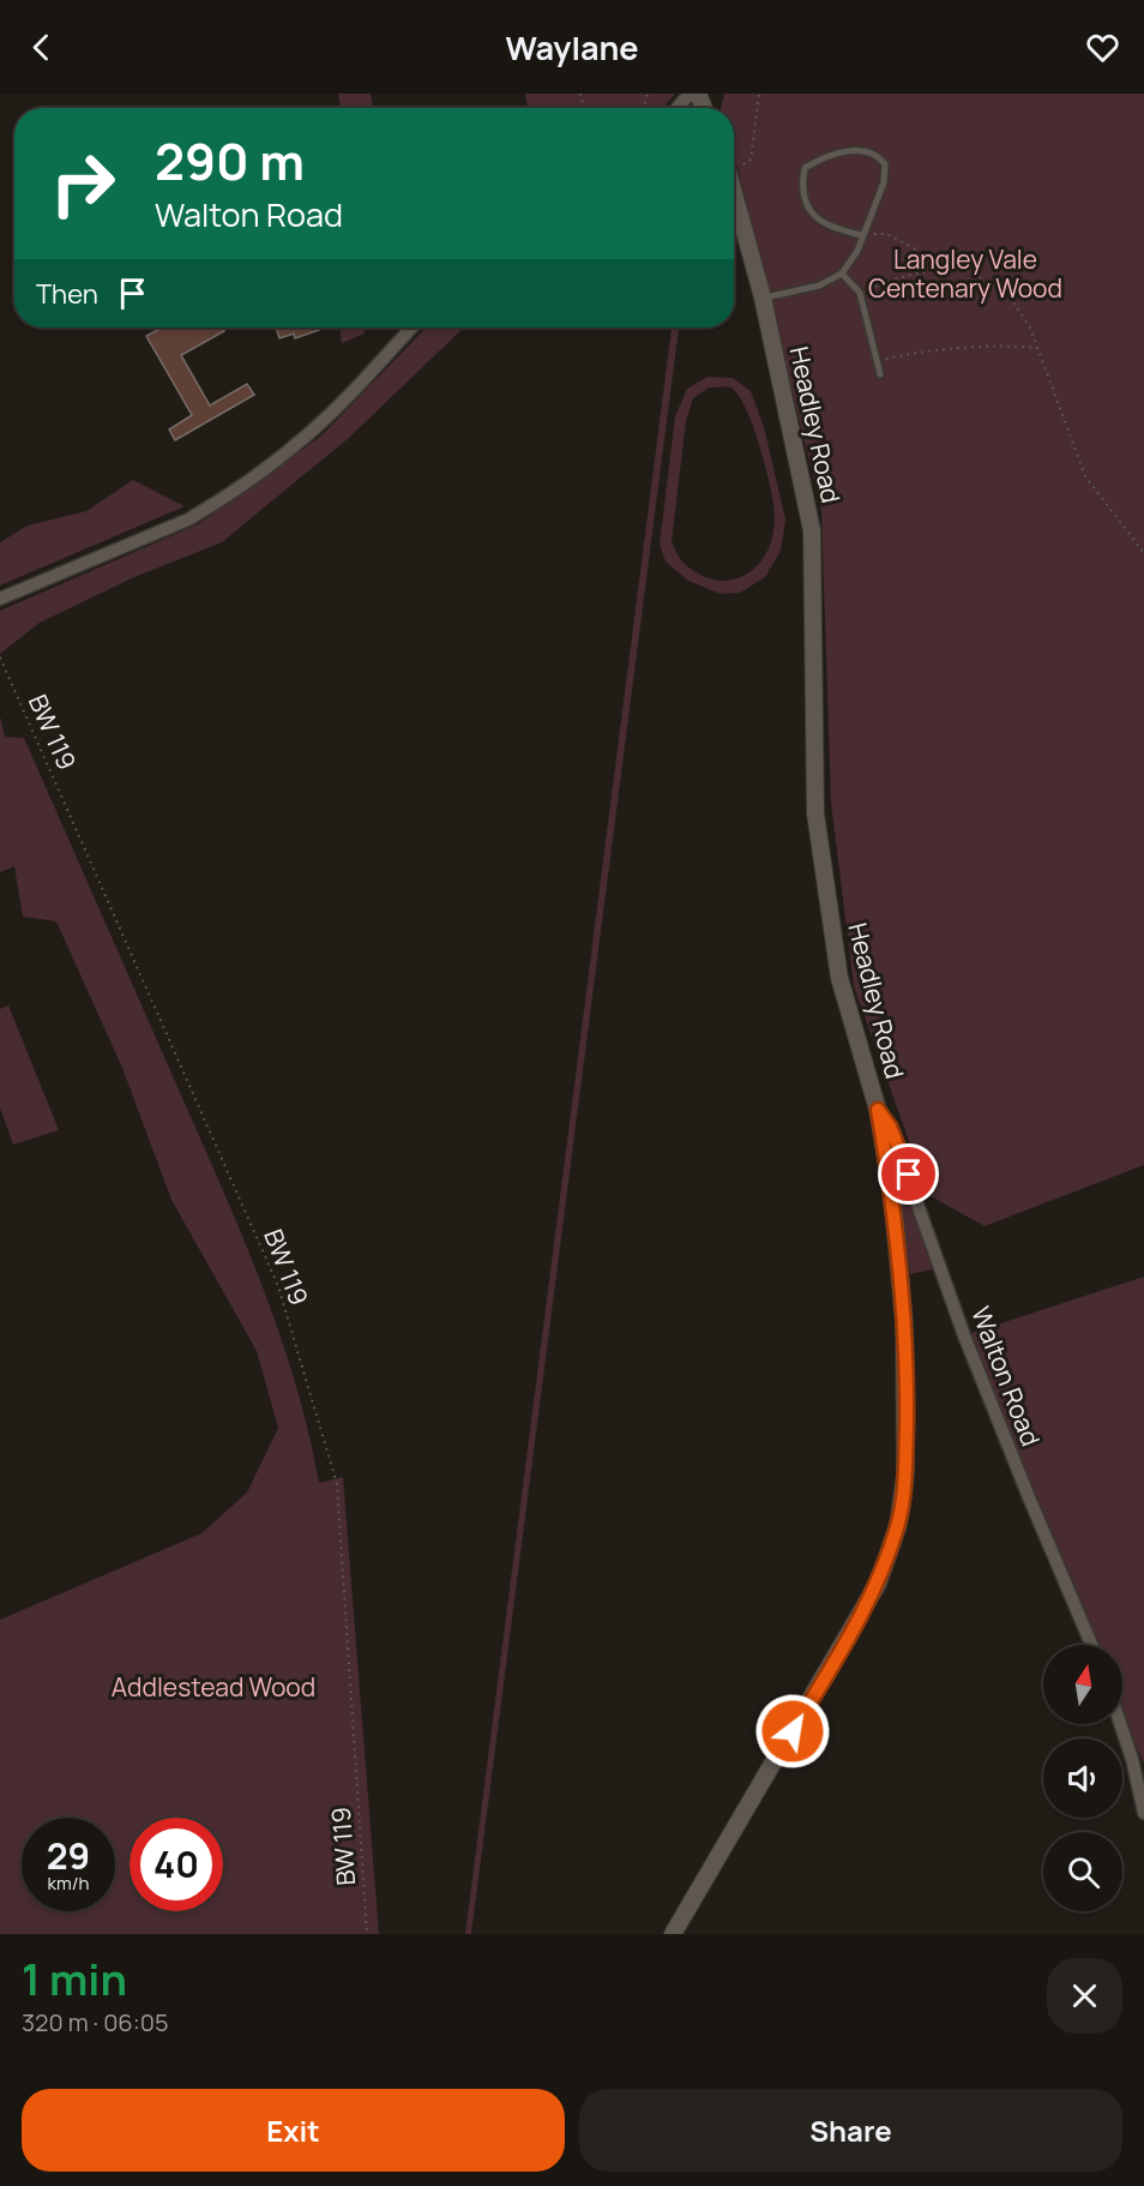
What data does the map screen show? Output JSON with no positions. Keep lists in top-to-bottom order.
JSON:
{
  "streets": {
    "street": ["Headley Road", "Walton Road"],
    "path": ["BW 119"]
  },
  "crossings": [
    ["Headley Road", "Walton Road"]
  ],
  "parks": ["Langley Vale Centenary Wood", "Addlestead Wood"],
  "north": "top",
  "page": {
    "header": "Waylane",
    "turn": ["290 m", "Walton Road"],
    "then": "Then",
    "speed": "29 km/h",
    "limit": "40",
    "heading": ["1 min", "320 m · 06:05"],
    "buttons": ["Exit", "Share"]
  }
}
